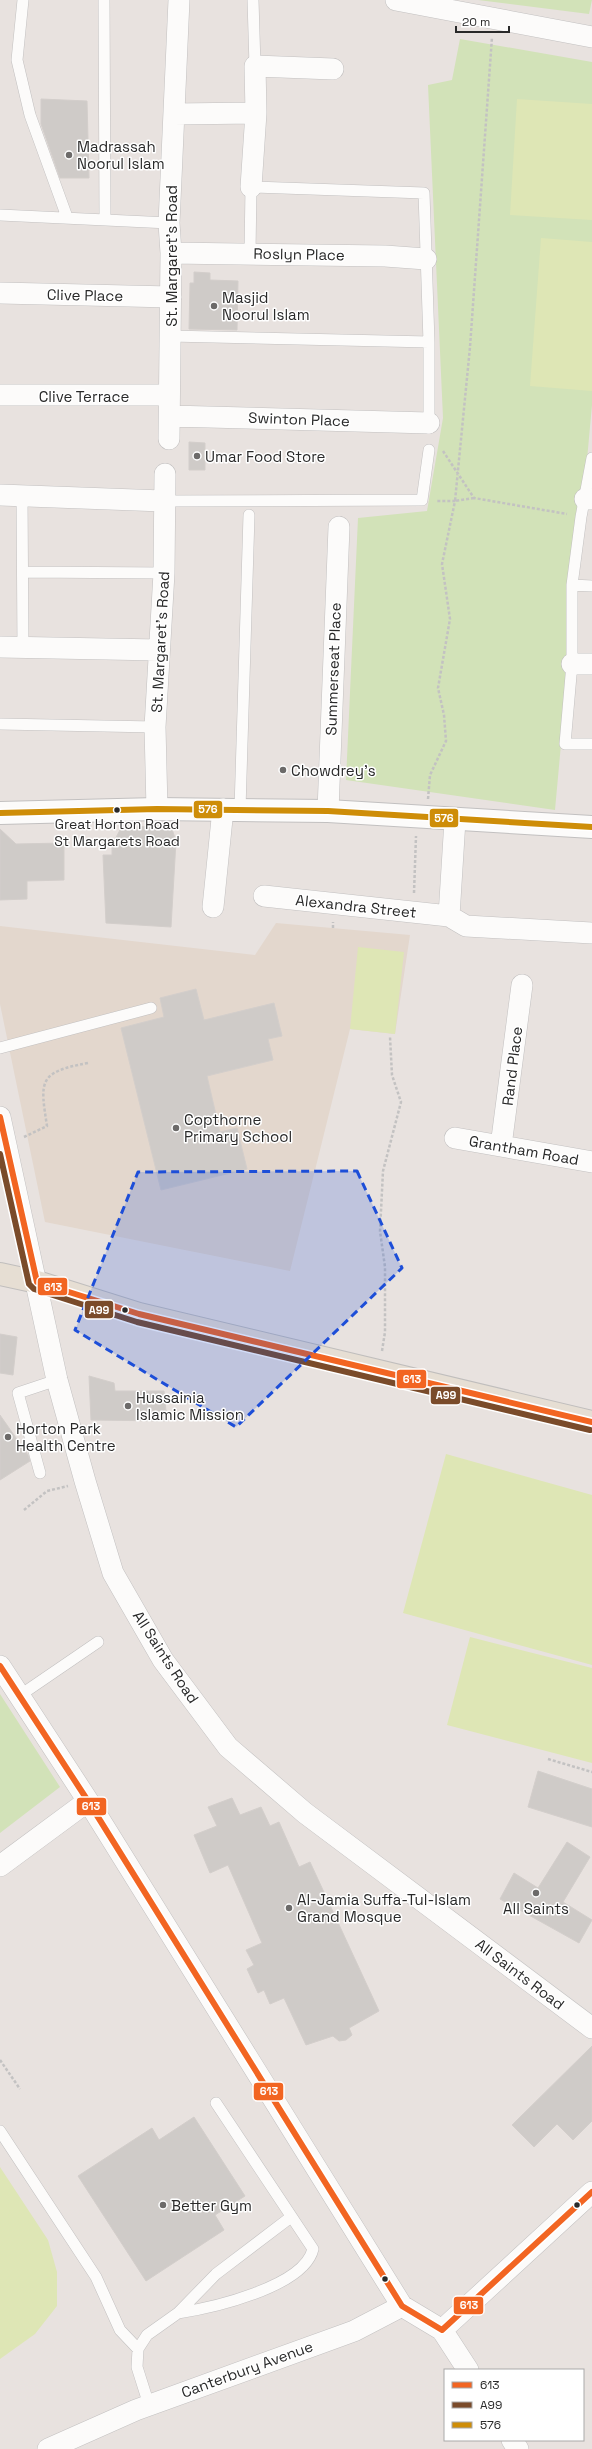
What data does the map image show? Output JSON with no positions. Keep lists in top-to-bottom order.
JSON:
{
  "streets": {
    "street": [
      "Roslyn Place",
      "St. Margaret's Road",
      "Clive Place",
      "Clive Terrace",
      "Swinton Place",
      "Summerseat Place",
      "Alexandra Street",
      "Rand Place",
      "Grantham Road",
      "All Saints Road",
      "Canterbury Avenue"
    ]
  },
  "crossings": [
    ["Roslyn Place", "St. Margaret's Road"],
    ["St. Margaret's Road", "Clive Place"],
    ["St. Margaret's Road", "Clive Terrace"],
    ["St. Margaret's Road", "Swinton Place"],
    ["Clive Terrace", "Swinton Place"],
    ["Rand Place", "Grantham Road"]
  ],
  "places": [
    "Madrassah Noorul Islam",
    "Masjid Noorul Islam",
    "Umar Food Store",
    "Chowdrey's",
    "Great Horton Road St Margarets Road",
    "Copthorne Primary School",
    "Hussainia Islamic Mission",
    "Horton Park Health Centre",
    "All Saints",
    "Al-Jamia Suffa-Tul-Islam Grand Mosque",
    "Better Gym"
  ],
  "lines": ["transit line 576", "transit line 613", "transit line A99"],
  "legend": ["613", "A99", "576"],
  "scale_bar": "20 m"
}
